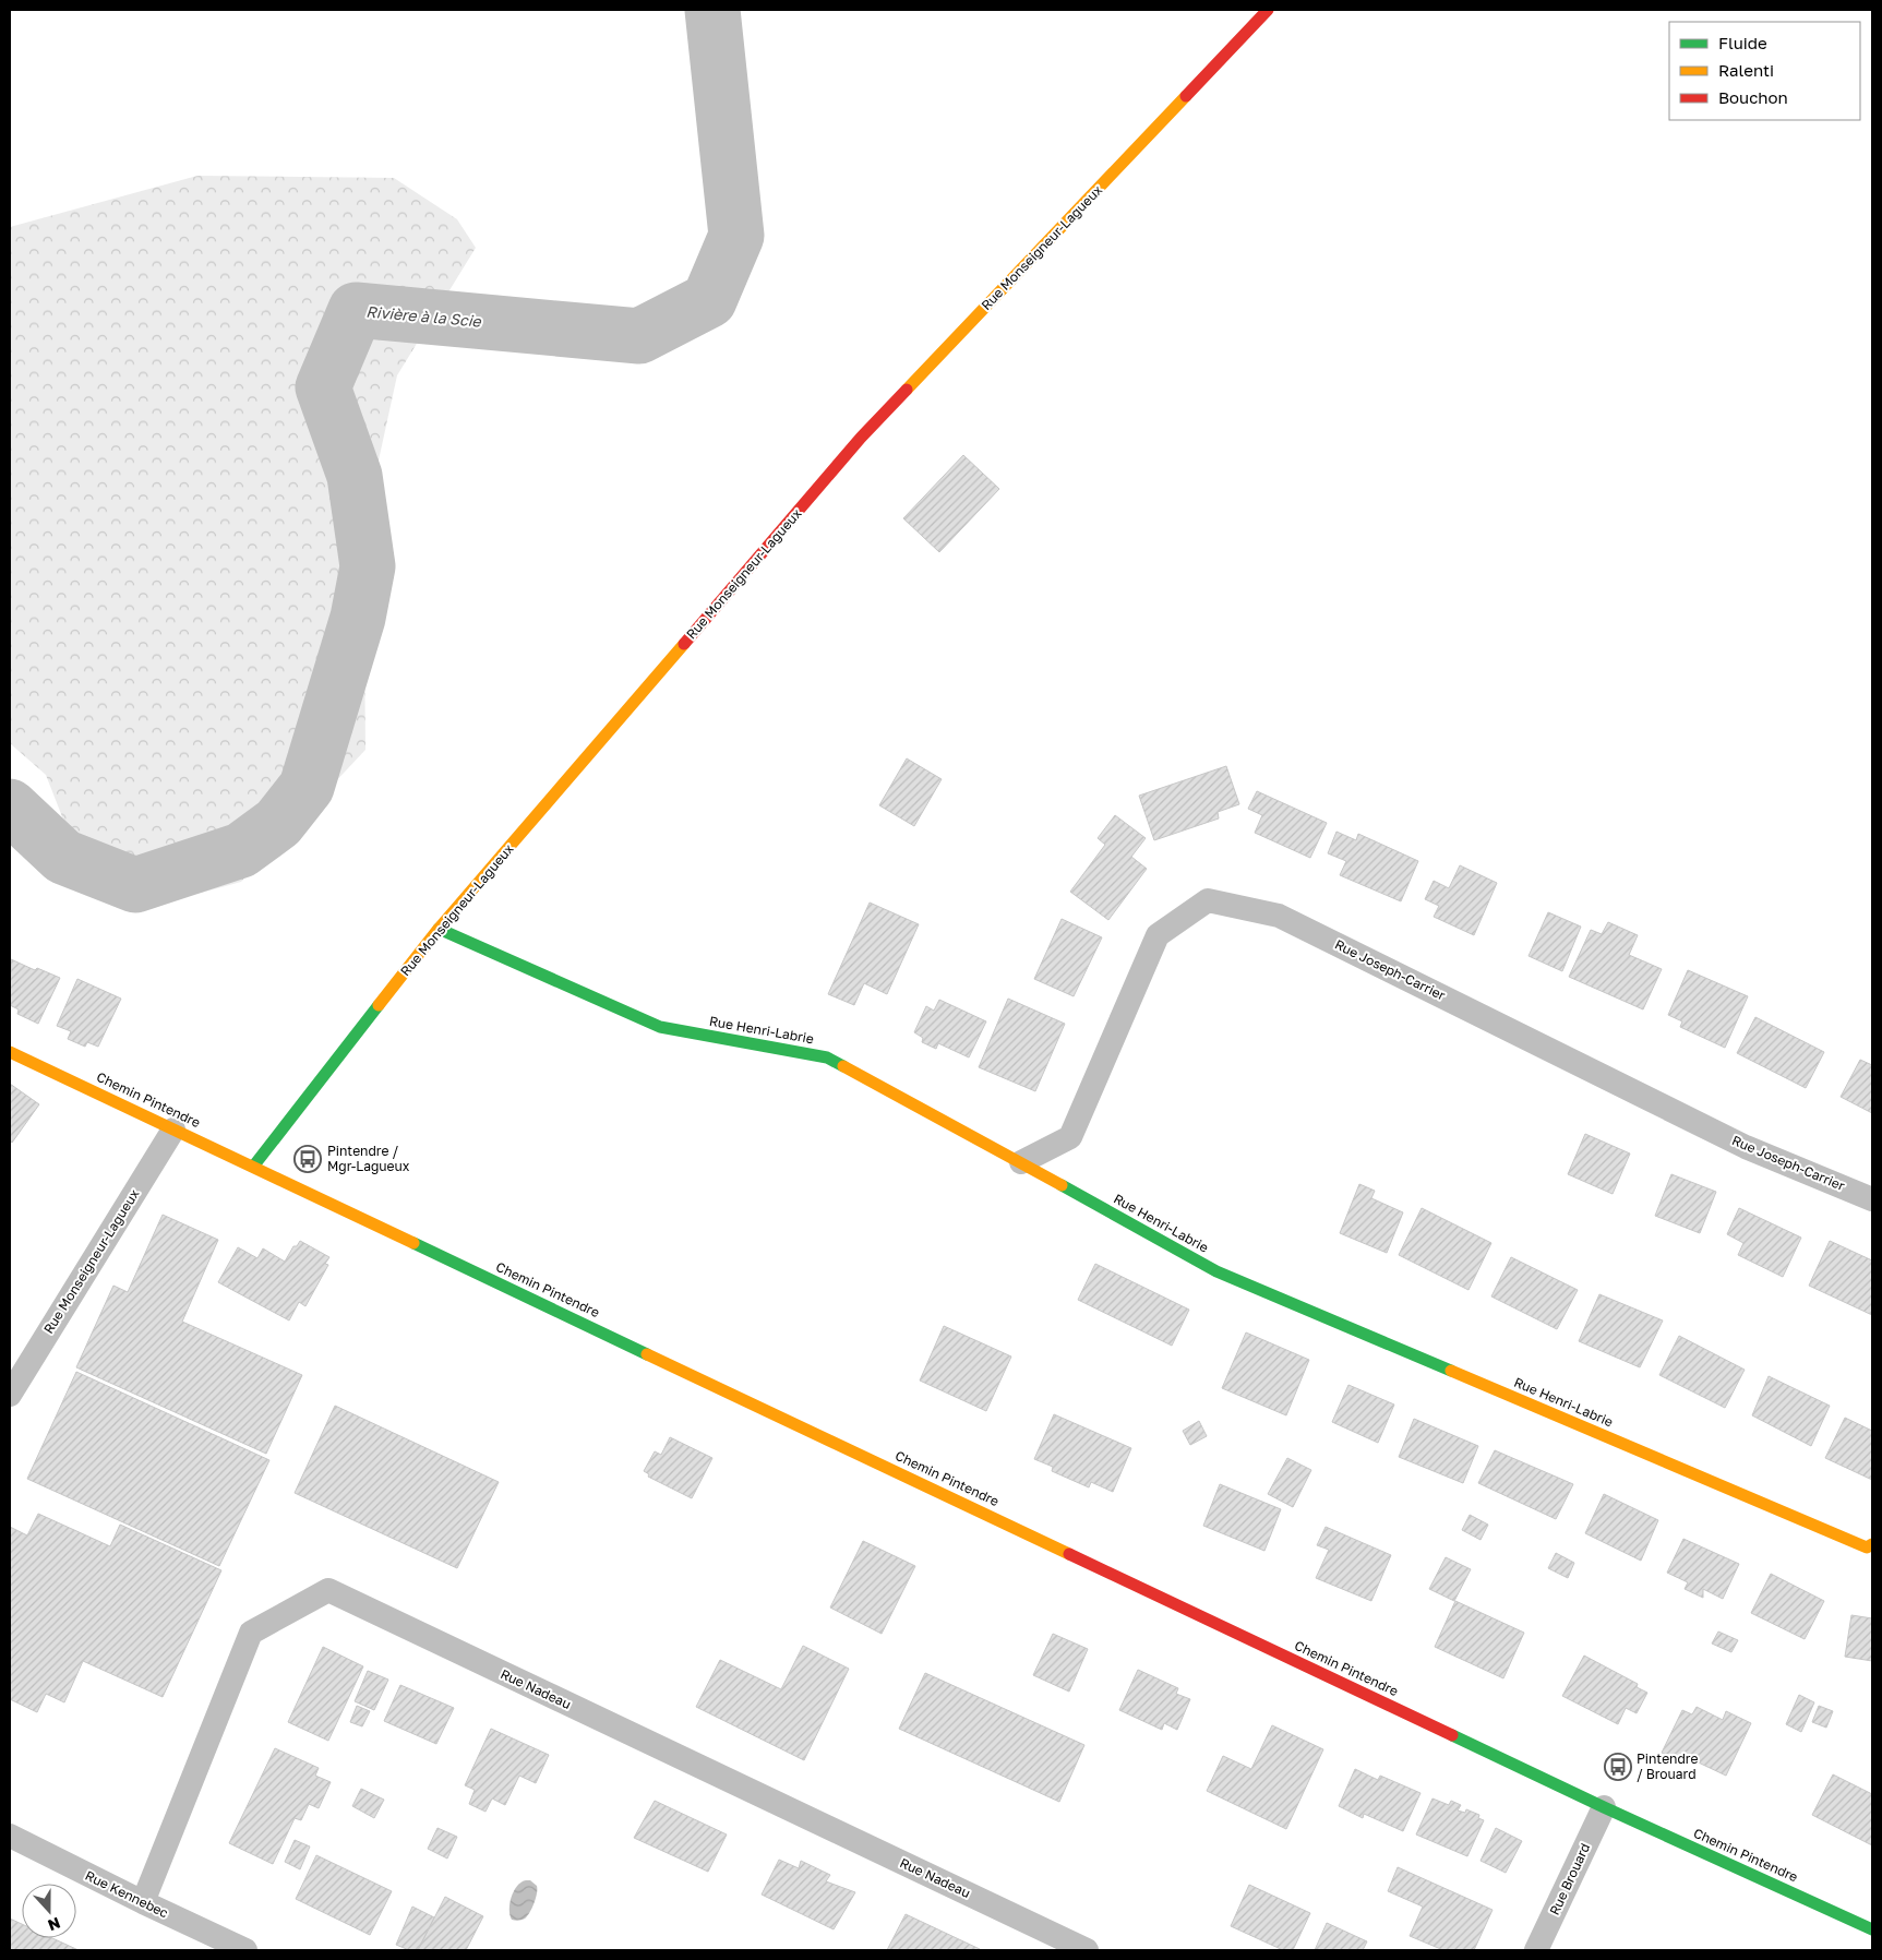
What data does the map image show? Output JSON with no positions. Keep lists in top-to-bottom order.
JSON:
{
  "streets": {
    "street": [
      "Rue Monseigneur-Lagueux",
      "Rue Joseph-Carrier",
      "Rue Henri-Labrie",
      "Chemin Pintendre",
      "Rue Nadeau",
      "Rue Brouard",
      "Rue Kennebec"
    ]
  },
  "crossings": [
    ["Rue Monseigneur-Lagueux", "Rue Henri-Labrie"],
    ["Rue Monseigneur-Lagueux", "Chemin Pintendre"],
    ["Rue Joseph-Carrier", "Rue Henri-Labrie"],
    ["Chemin Pintendre", "Rue Brouard"],
    ["Rue Nadeau", "Rue Kennebec"]
  ],
  "water": ["Rivière à la Scie"],
  "places": {
    "bus stop": ["Pintendre / Mgr-Lagueux", "Pintendre / Brouard"]
  },
  "legend": ["Fluide", "Ralenti", "Bouchon"],
  "north": "bottom"
}
